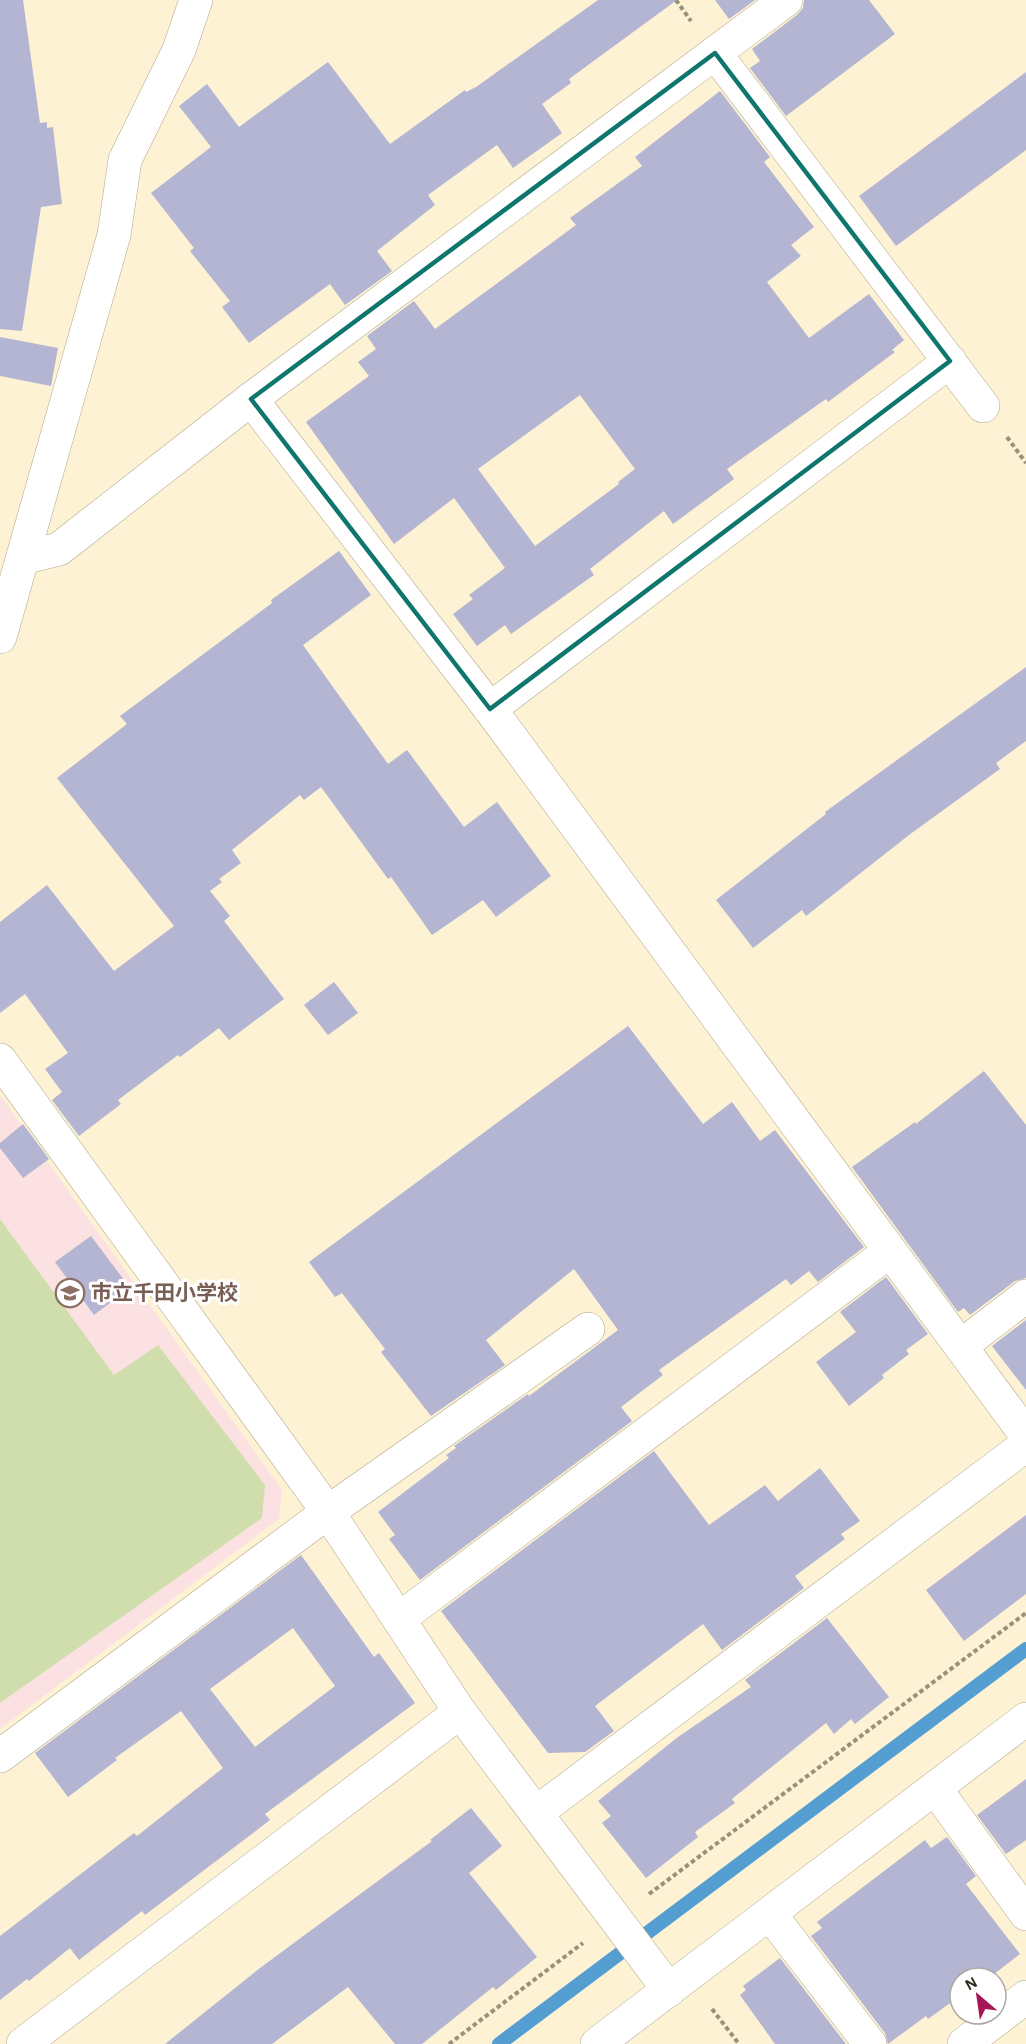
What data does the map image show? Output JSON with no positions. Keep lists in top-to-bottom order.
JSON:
{
  "places": {
    "school or university": ["市立千田小学校"]
  },
  "north": "top left"
}
